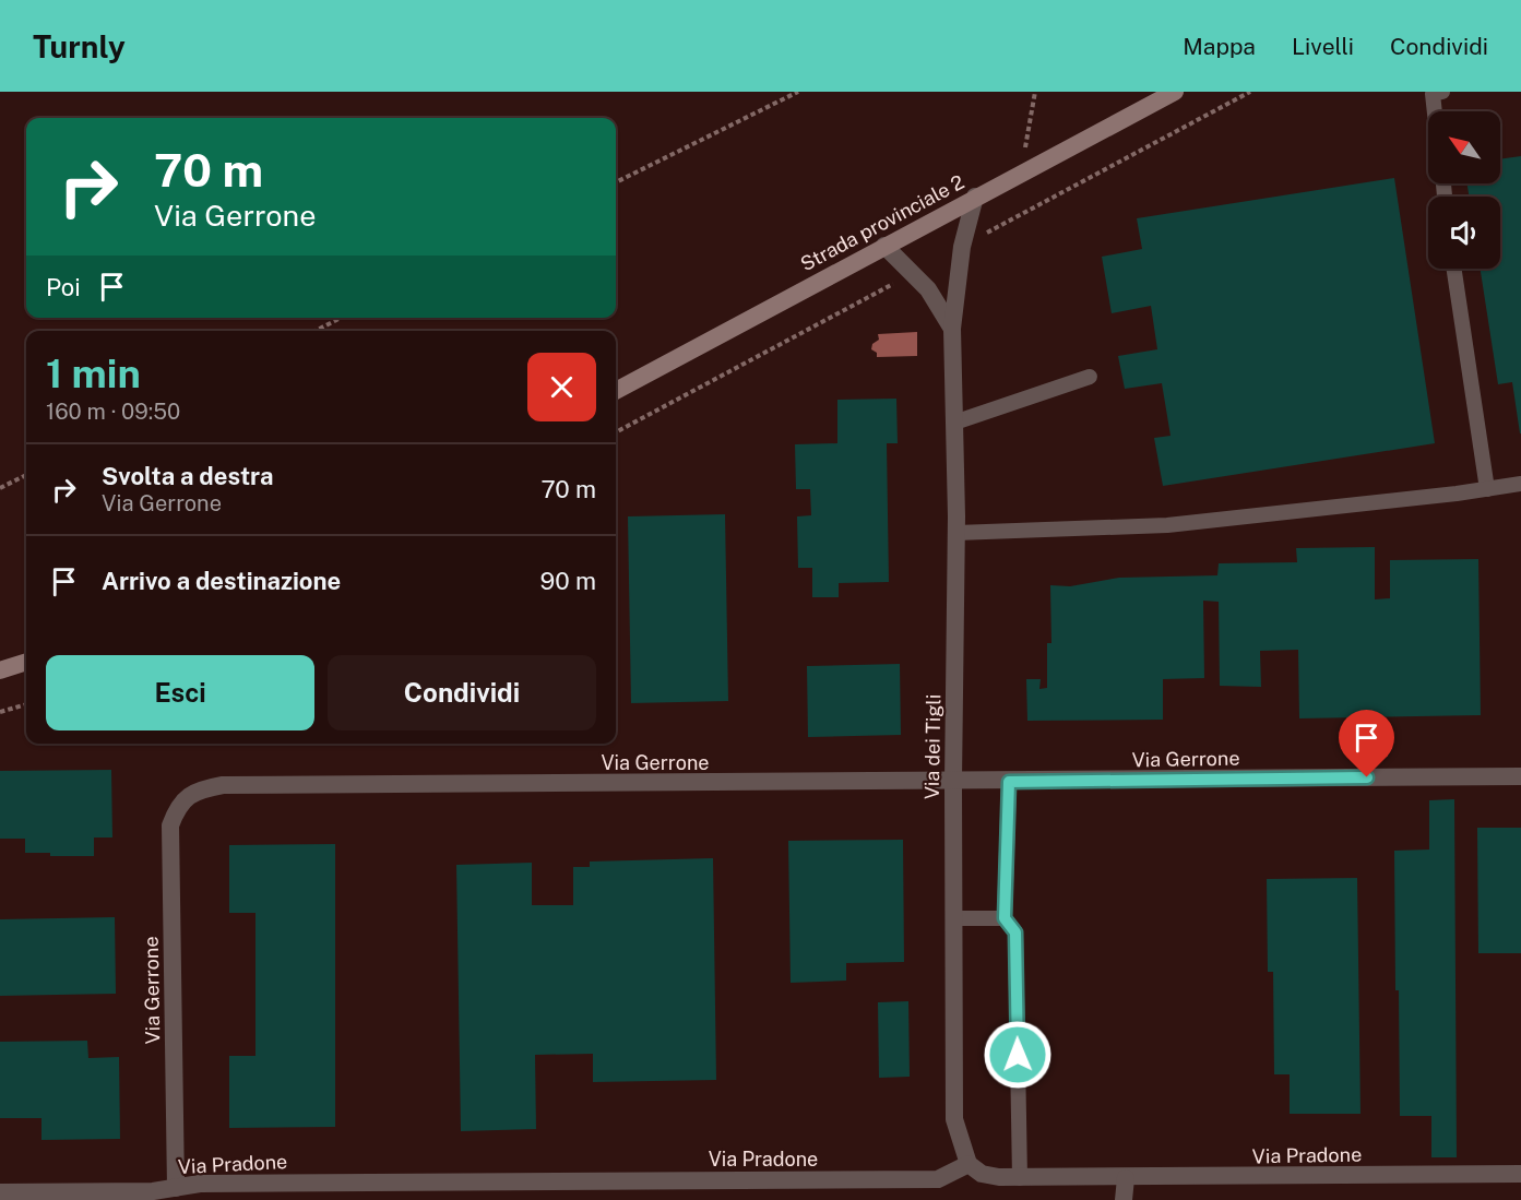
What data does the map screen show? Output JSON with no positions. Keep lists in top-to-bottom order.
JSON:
{
  "streets": {
    "main road": ["Strada provinciale 2"],
    "street": ["Via dei Tigli", "Via Gerrone", "Via Pradone"]
  },
  "crossings": [
    ["Strada provinciale 2", "Via dei Tigli"],
    ["Via dei Tigli", "Via Gerrone"],
    ["Via dei Tigli", "Via Pradone"],
    ["Via Gerrone", "Via Pradone"]
  ],
  "north": "top left",
  "page": {
    "header": "Turnly",
    "nav": ["Mappa", "Livelli", "Condividi"],
    "turn": ["70 m", "Via Gerrone"],
    "then": "Poi",
    "heading": ["1 min", "160 m · 09:50"],
    "list": [
      {
        "name": "Svolta a destra",
        "note": "Via Gerrone",
        "value": "70 m"
      },
      {
        "name": "Arrivo a destinazione",
        "value": "90 m"
      }
    ],
    "buttons": ["Esci", "Condividi"]
  }
}
